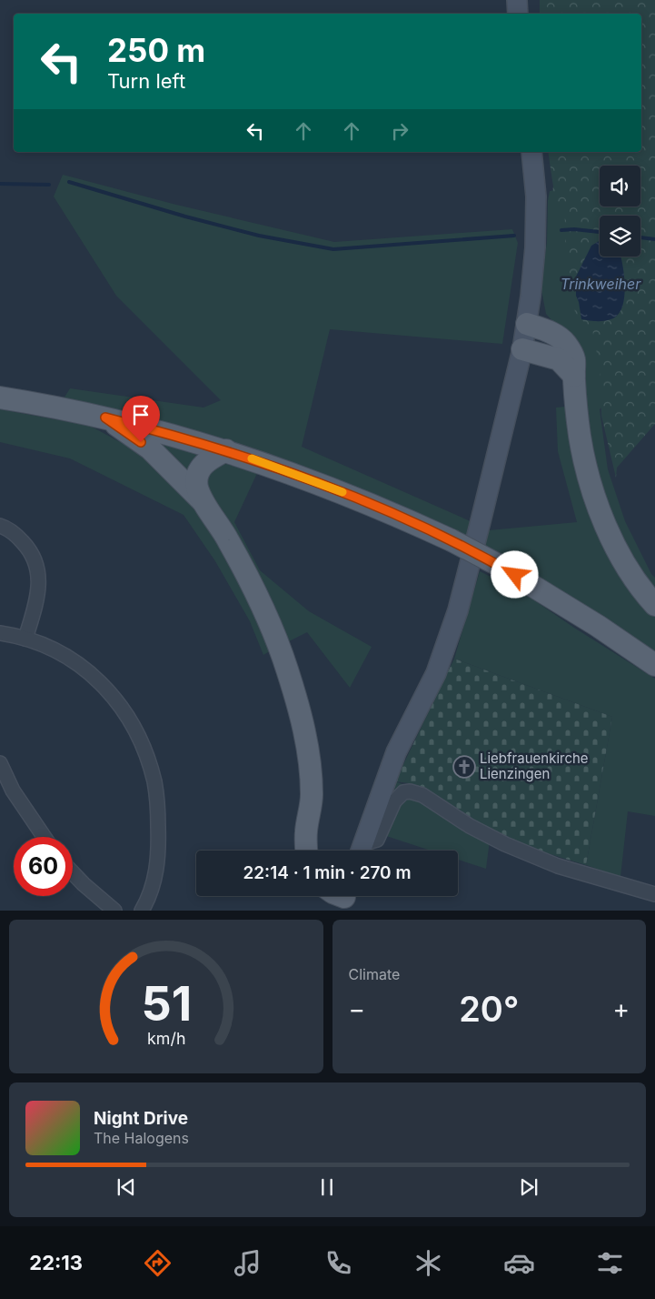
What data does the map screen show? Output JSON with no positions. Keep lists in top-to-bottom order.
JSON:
{
  "water": ["Trinkweiher"],
  "places": {
    "church": ["Liebfrauenkirche Lienzingen"]
  },
  "page": {
    "turn": ["250 m", "Turn left"],
    "limit": "60",
    "trip": "22:14 · 1 min · 270 m",
    "tile": "Climate",
    "heat": ["−", "20°", "+"],
    "song": ["Night Drive", "The Halogens"],
    "tabs": "22:13",
    "gauge": ["51", "km/h"]
  }
}
